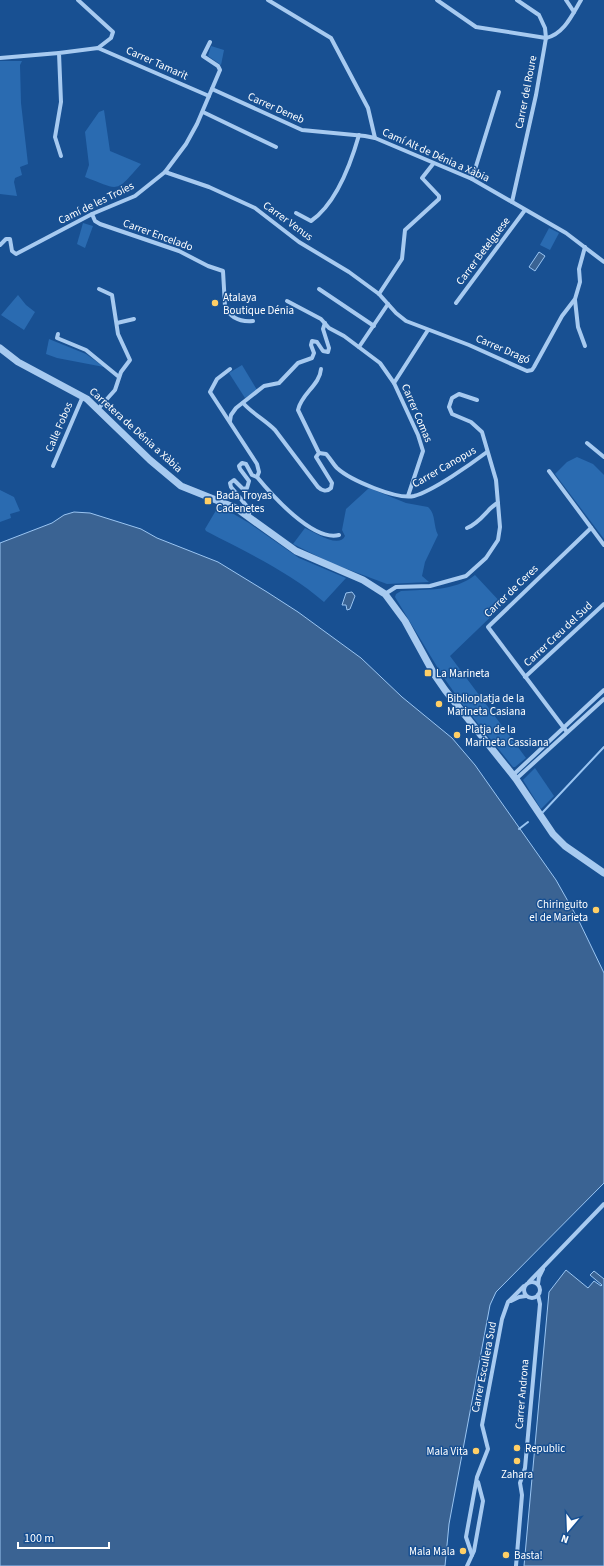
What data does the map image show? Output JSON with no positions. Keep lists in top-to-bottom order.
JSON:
{
  "streets": {
    "street": [
      "Carrer Tamarit",
      "Carrer del Roure",
      "Carrer Deneb",
      "Camí Alt de Dénia a Xàbia",
      "Camí de les Troies",
      "Carrer Venus",
      "Carrer Encelado",
      "Carrer Betelguese",
      "Carrer Dragó",
      "Carrer Comas",
      "Calle Fobos",
      "Carretera de Dénia a Xàbia",
      "Carrer Canopus",
      "Carrer de Ceres",
      "Carrer Creu del Sud",
      "Carrer Escullera Sud",
      "Carrer Androna"
    ]
  },
  "crossings": [
    ["Carrer Tamarit", "Camí de les Troies"],
    ["Carrer del Roure", "Camí Alt de Dénia a Xàbia"],
    ["Carrer Deneb", "Camí Alt de Dénia a Xàbia"],
    ["Carrer Deneb", "Camí de les Troies"],
    ["Camí Alt de Dénia a Xàbia", "Carrer Betelguese"],
    ["Camí Alt de Dénia a Xàbia", "Carrer Dragó"],
    ["Camí de les Troies", "Carrer Venus"],
    ["Camí de les Troies", "Carrer Encelado"],
    ["Carrer Venus", "Carrer Dragó"],
    ["Carrer Dragó", "Carrer Comas"],
    ["Carrer Comas", "Carrer Canopus"],
    ["Calle Fobos", "Carretera de Dénia a Xàbia"],
    ["Carretera de Dénia a Xàbia", "Carrer Canopus"],
    ["Carrer de Ceres", "Carrer Creu del Sud"]
  ],
  "places": {
    "other": [
      "Atalaya Boutique Dénia",
      "Biblioplatja de la Marineta Casiana",
      "Platja de la Marineta Cassiana",
      "Chiringuito el de Marieta",
      "Republic",
      "Mala Vita",
      "Zahara",
      "Mala Mala",
      "Basta!"
    ],
    "transit": ["Bada Troyas Cadenetes", "La Marineta"]
  },
  "scale_bar": "100 m",
  "north": "bottom"
}
